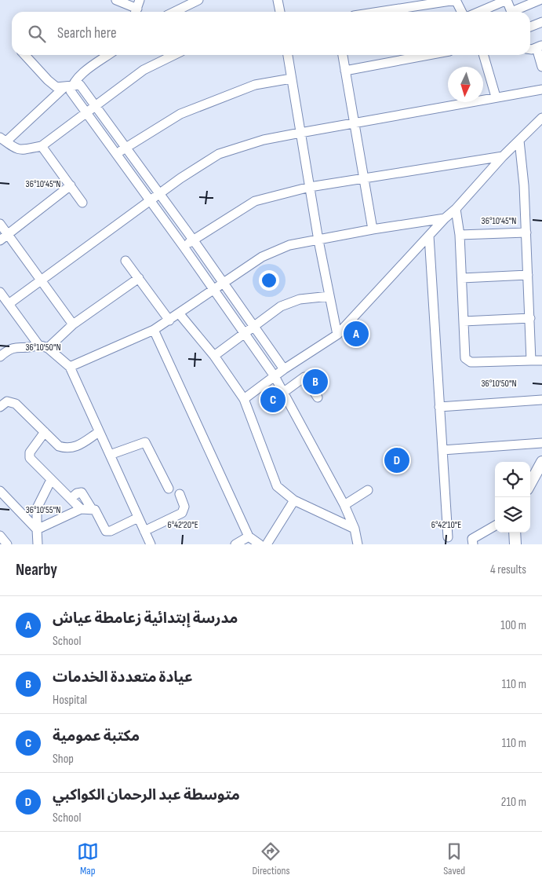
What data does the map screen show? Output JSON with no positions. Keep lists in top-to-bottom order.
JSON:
{
  "north": "bottom",
  "page": {
    "search": "Search here",
    "pins": [
      "A",
      "B",
      "C",
      "D"
    ],
    "heading": ["Nearby", "4 results"],
    "list": [
      {
        "mark": "A",
        "name": "مدرسة إبتدائية زعامطة عياش",
        "note": "School",
        "value": "100 m"
      },
      {
        "mark": "B",
        "name": "عيادة متعددة الخدمات",
        "note": "Hospital",
        "value": "110 m"
      },
      {
        "mark": "C",
        "name": "مكتبة عمومية",
        "note": "Shop",
        "value": "110 m"
      },
      {
        "mark": "D",
        "name": "متوسطة عبد الرحمان الكواكبي",
        "note": "School",
        "value": "210 m"
      }
    ],
    "nav": ["Map", "Directions", "Saved"]
  },
  "coordinates": [
    "36°10'45\"N",
    "36°10'50\"N",
    "36°10'55\"N",
    "6°42'20\"E",
    "6°42'10\"E"
  ]
}
